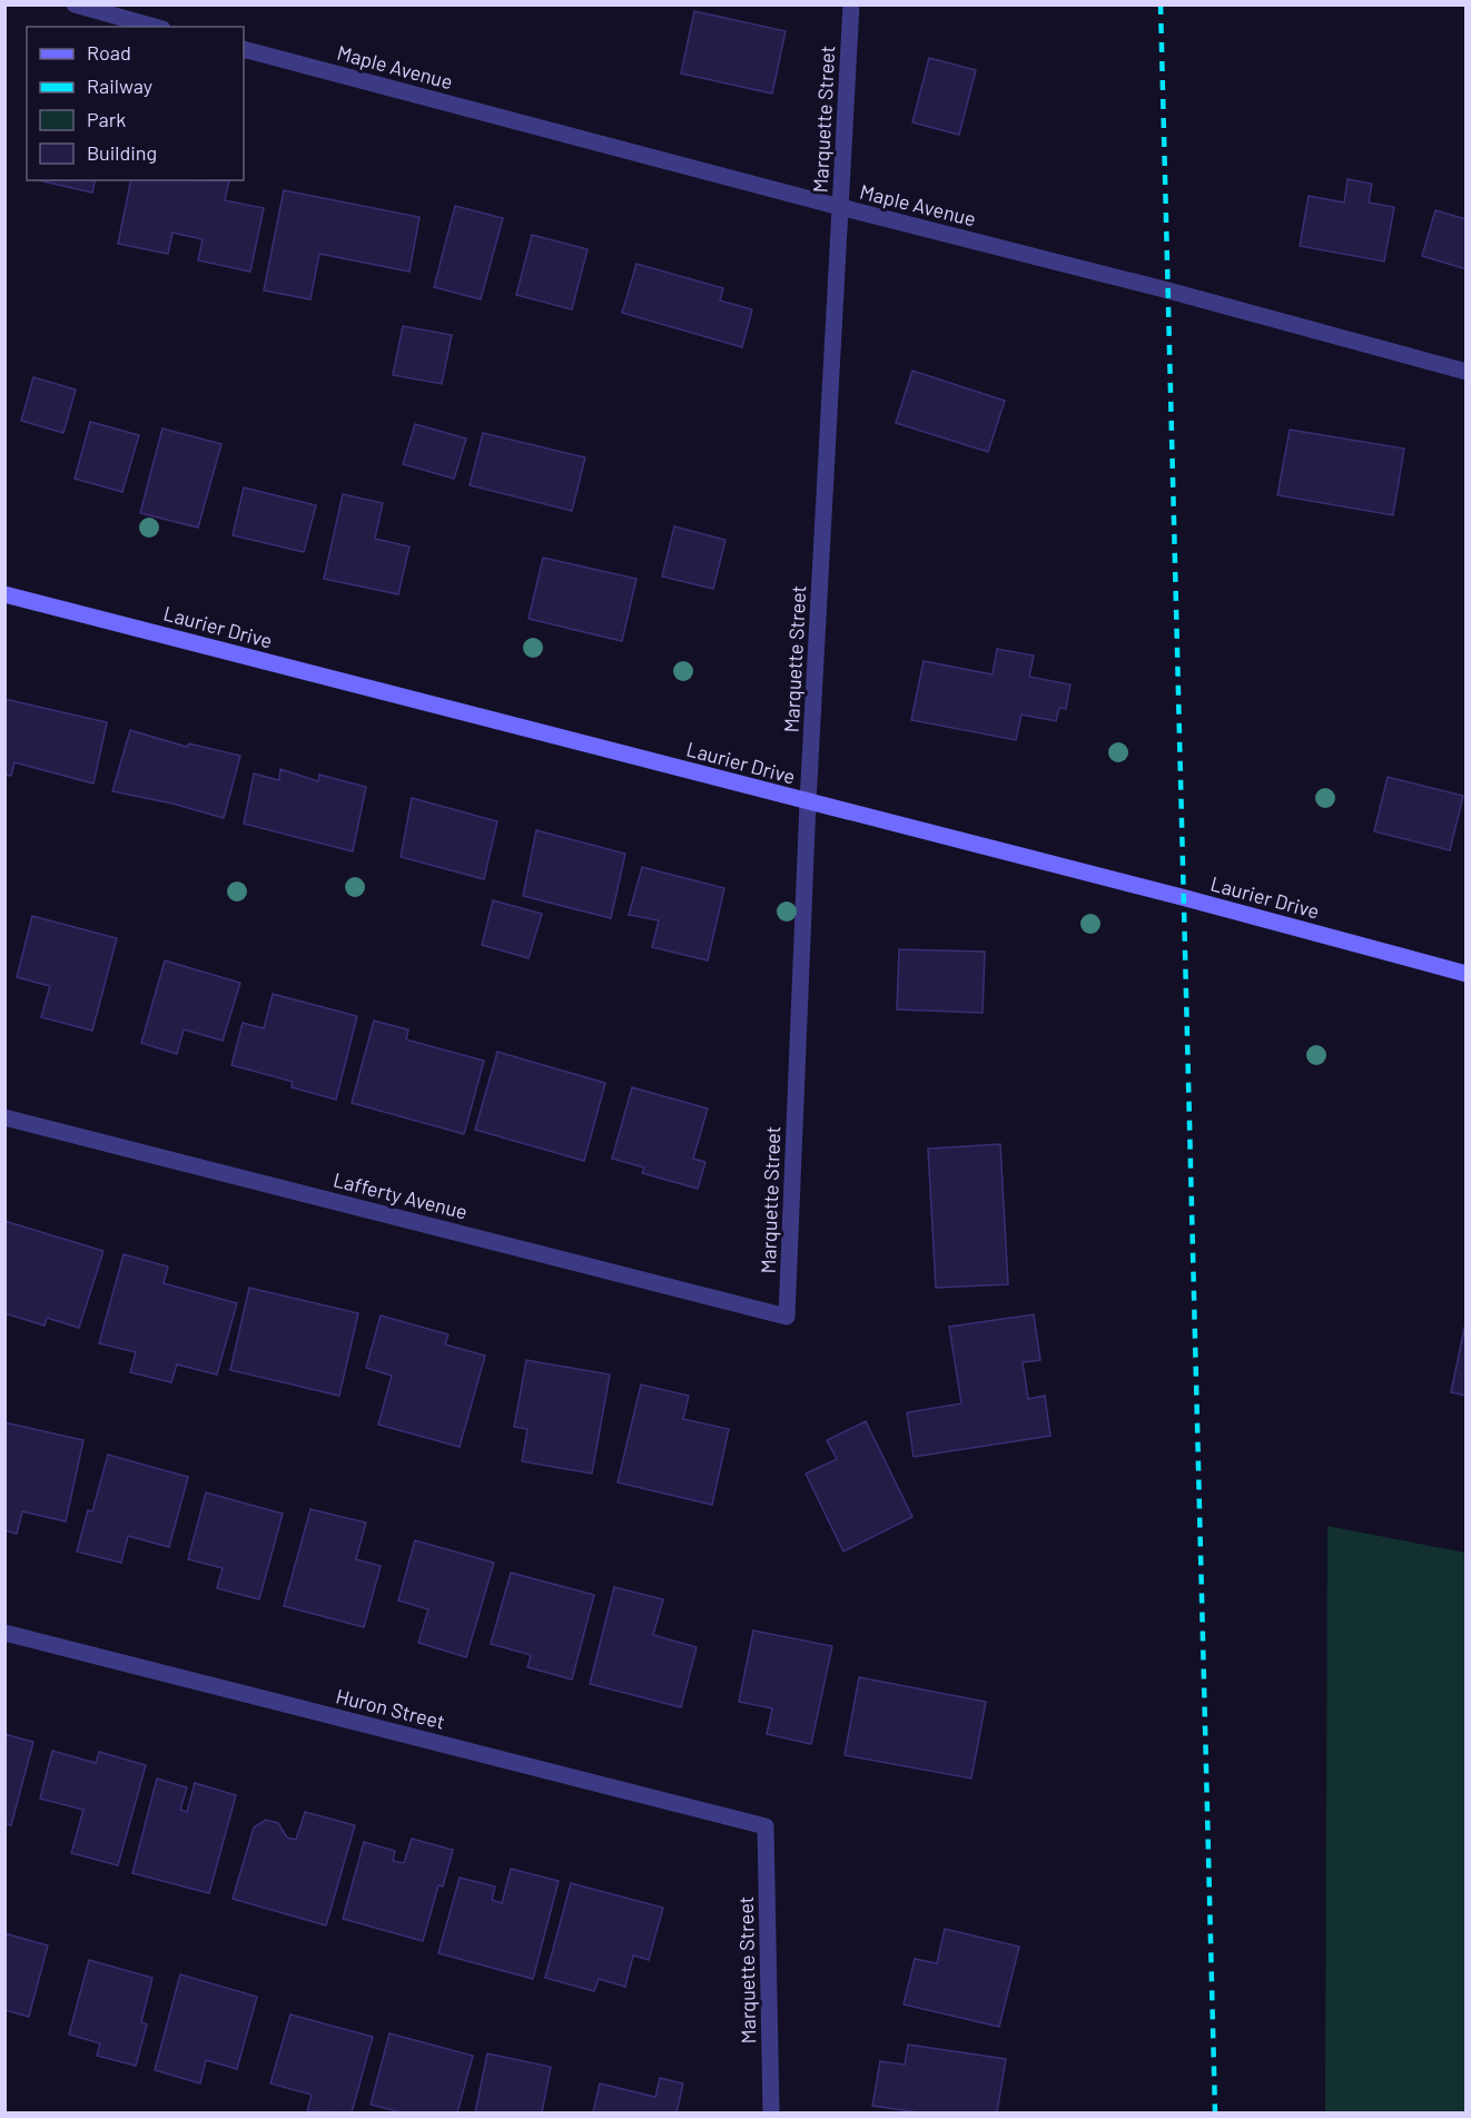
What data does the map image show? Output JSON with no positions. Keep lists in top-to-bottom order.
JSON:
{
  "streets": {
    "street": [
      "Maple Avenue",
      "Marquette Street",
      "Laurier Drive",
      "Lafferty Avenue",
      "Huron Street"
    ]
  },
  "crossings": [
    ["Maple Avenue", "Marquette Street"],
    ["Marquette Street", "Laurier Drive"],
    ["Marquette Street", "Lafferty Avenue"],
    ["Marquette Street", "Huron Street"]
  ],
  "legend": [
    "Road",
    "Railway",
    "Park",
    "Building"
  ]
}
